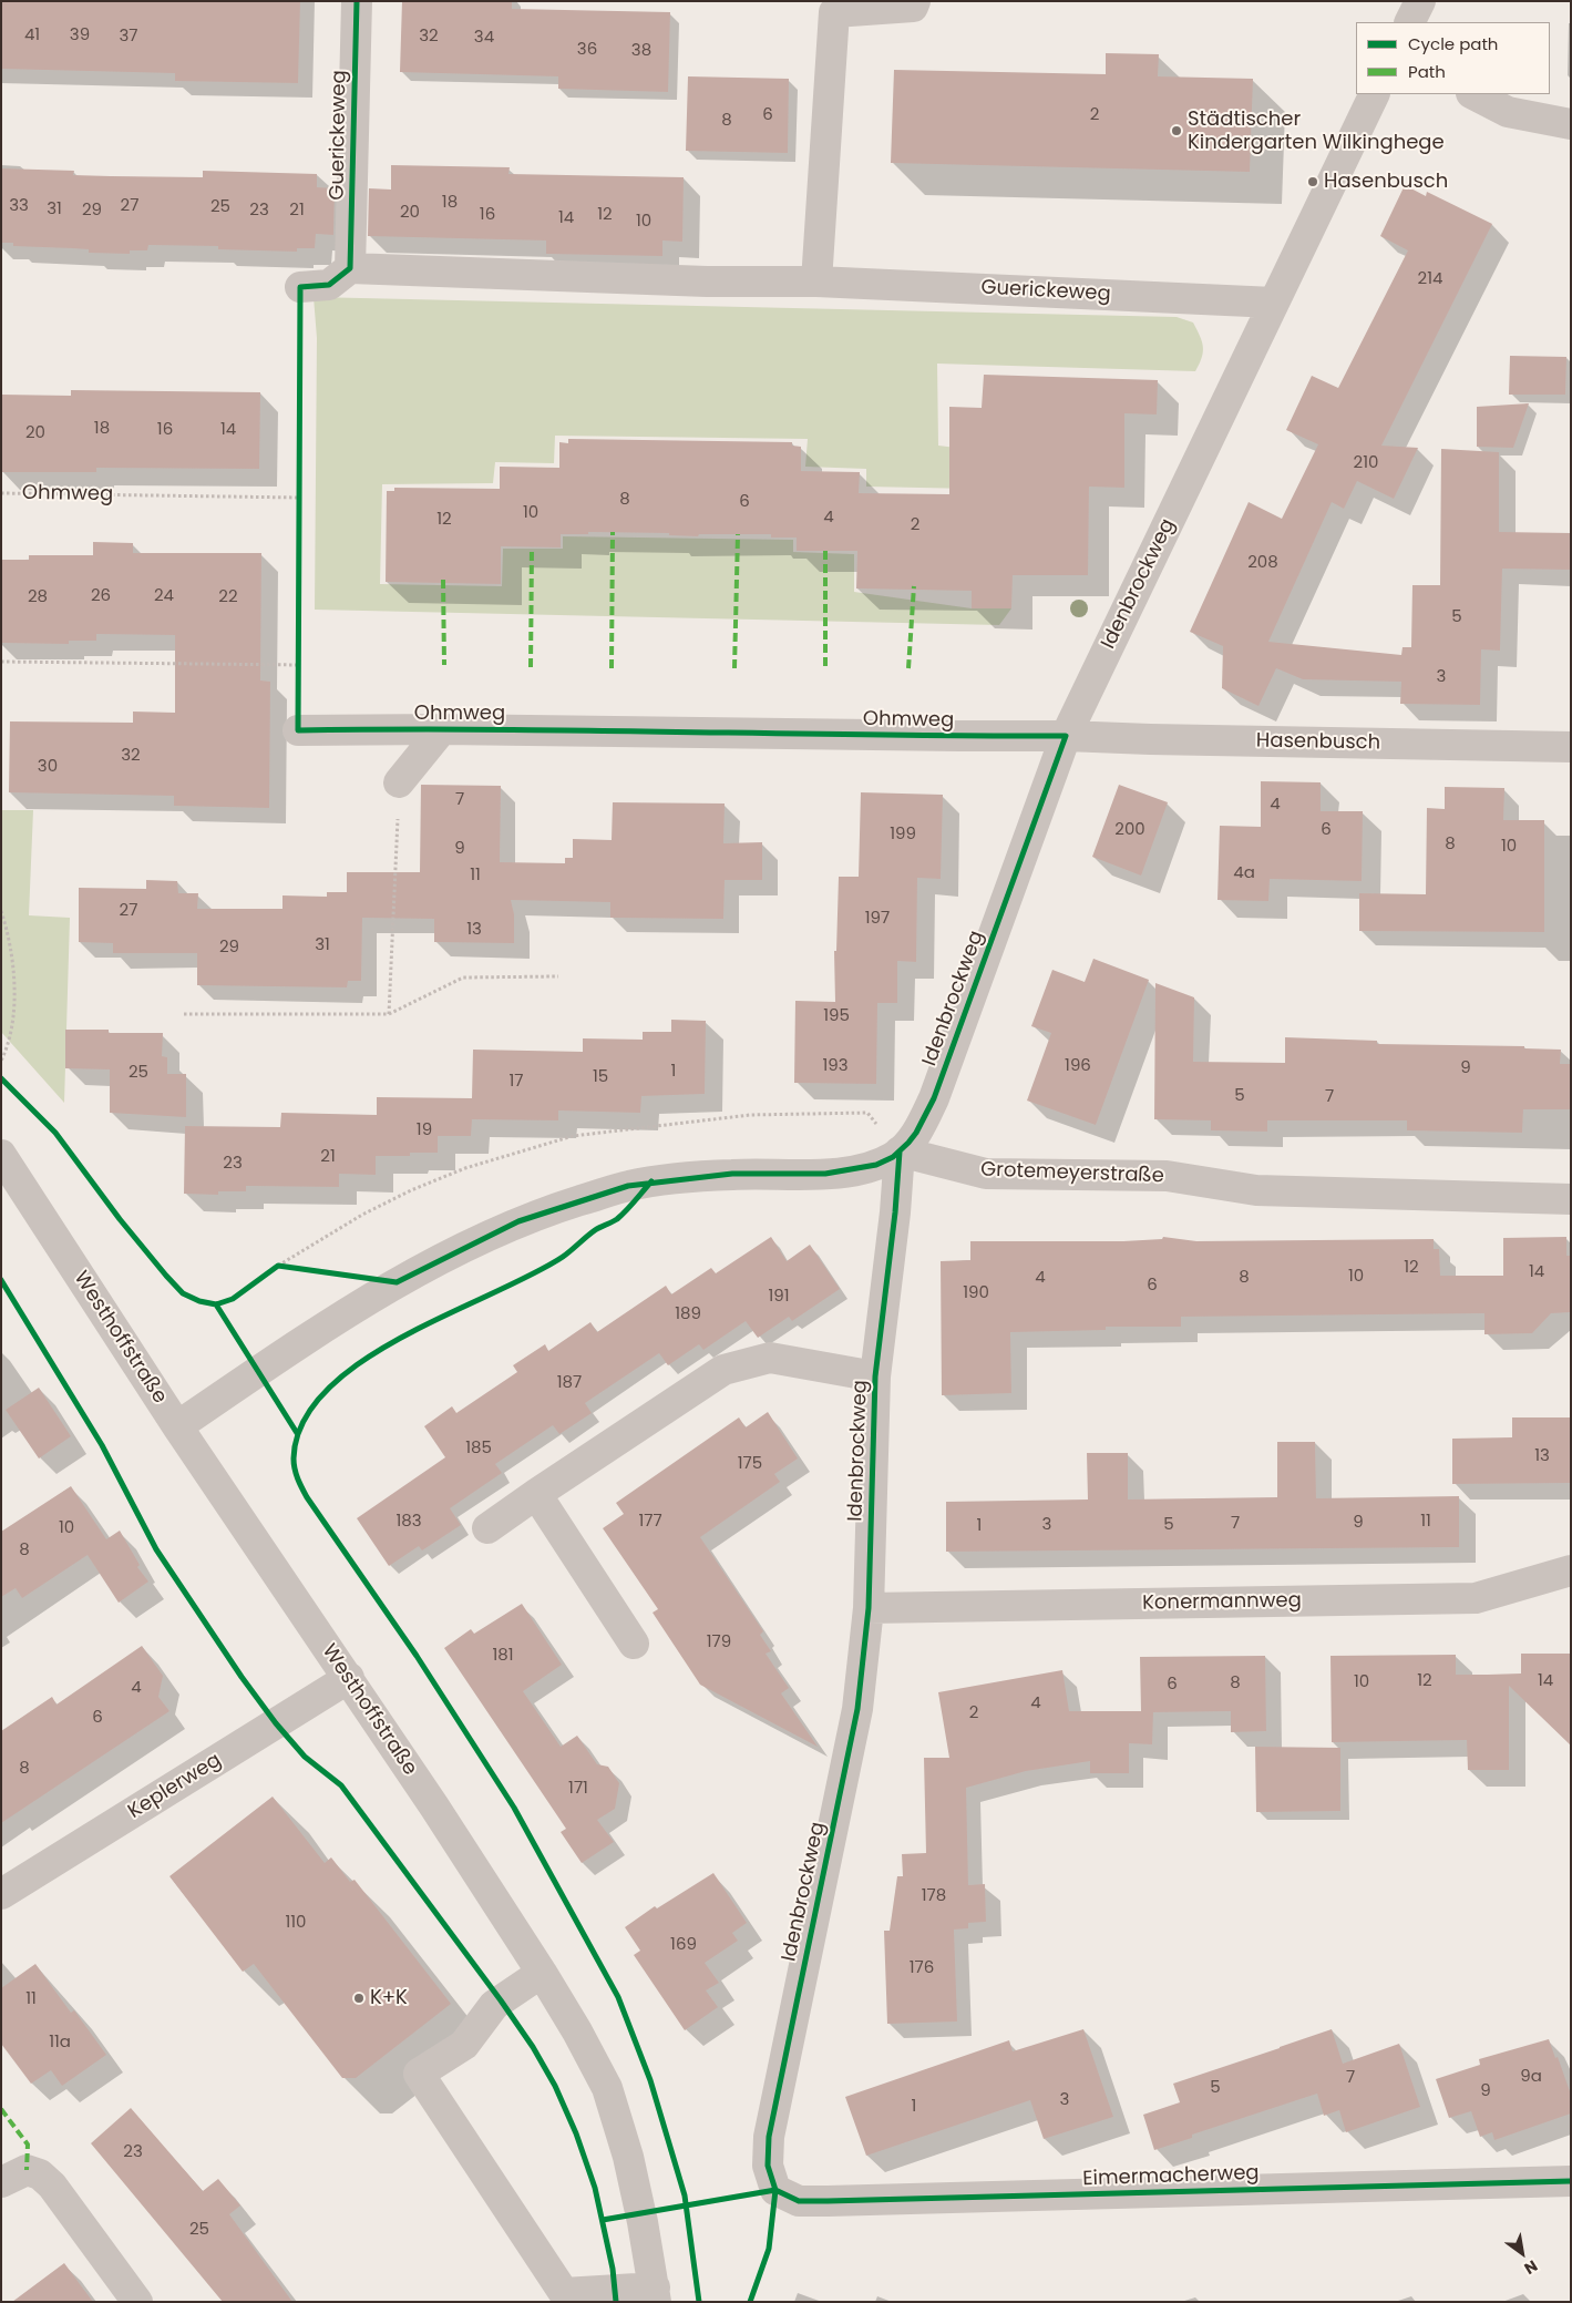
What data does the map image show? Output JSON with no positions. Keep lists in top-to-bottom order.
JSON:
{
  "streets": {
    "street": [
      "Guerickeweg",
      "Ohmweg",
      "Idenbrockweg",
      "Hasenbusch",
      "Grotemeyerstraße",
      "Westhoffstraße",
      "Konermannweg",
      "Keplerweg",
      "Eimermacherweg"
    ]
  },
  "crossings": [
    ["Guerickeweg", "Idenbrockweg"],
    ["Ohmweg", "Idenbrockweg"],
    ["Ohmweg", "Hasenbusch"],
    ["Idenbrockweg", "Hasenbusch"],
    ["Idenbrockweg", "Grotemeyerstraße"],
    ["Idenbrockweg", "Konermannweg"],
    ["Idenbrockweg", "Eimermacherweg"],
    ["Westhoffstraße", "Keplerweg"]
  ],
  "places": ["Städtischer Kindergarten Wilkinghege", "Hasenbusch", "K+K"],
  "house_numbers": [
    "41",
    "39",
    "37",
    "32",
    "34",
    "36",
    "38",
    "6",
    "2",
    "8",
    "18",
    "33",
    "27",
    "25",
    "31",
    "29",
    "23",
    "21",
    "20",
    "16",
    "12",
    "14",
    "10",
    "214",
    "18",
    "16",
    "14",
    "20",
    "210",
    "8",
    "6",
    "10",
    "4",
    "12",
    "2",
    "208",
    "26",
    "24",
    "28",
    "22",
    "5",
    "3",
    "32",
    "30",
    "7",
    "4",
    "200",
    "6",
    "199",
    "8",
    "10",
    "9",
    "4a",
    "11",
    "27",
    "197",
    "13",
    "31",
    "29",
    "195",
    "193",
    "196",
    "9",
    "1",
    "25",
    "15",
    "17",
    "5",
    "7",
    "19",
    "21",
    "23",
    "12",
    "14",
    "10",
    "4",
    "8",
    "6",
    "190",
    "191",
    "189",
    "187",
    "185",
    "13",
    "175",
    "183",
    "177",
    "11",
    "9",
    "7",
    "3",
    "5",
    "1",
    "10",
    "8",
    "179",
    "181",
    "12",
    "14",
    "10",
    "8",
    "6",
    "4",
    "4",
    "2",
    "6",
    "8",
    "171",
    "178",
    "110",
    "169",
    "176",
    "11",
    "11a",
    "9a",
    "7",
    "5",
    "9",
    "3",
    "1",
    "23",
    "25"
  ],
  "legend": ["Cycle path", "Path"],
  "north": "bottom right"
}
